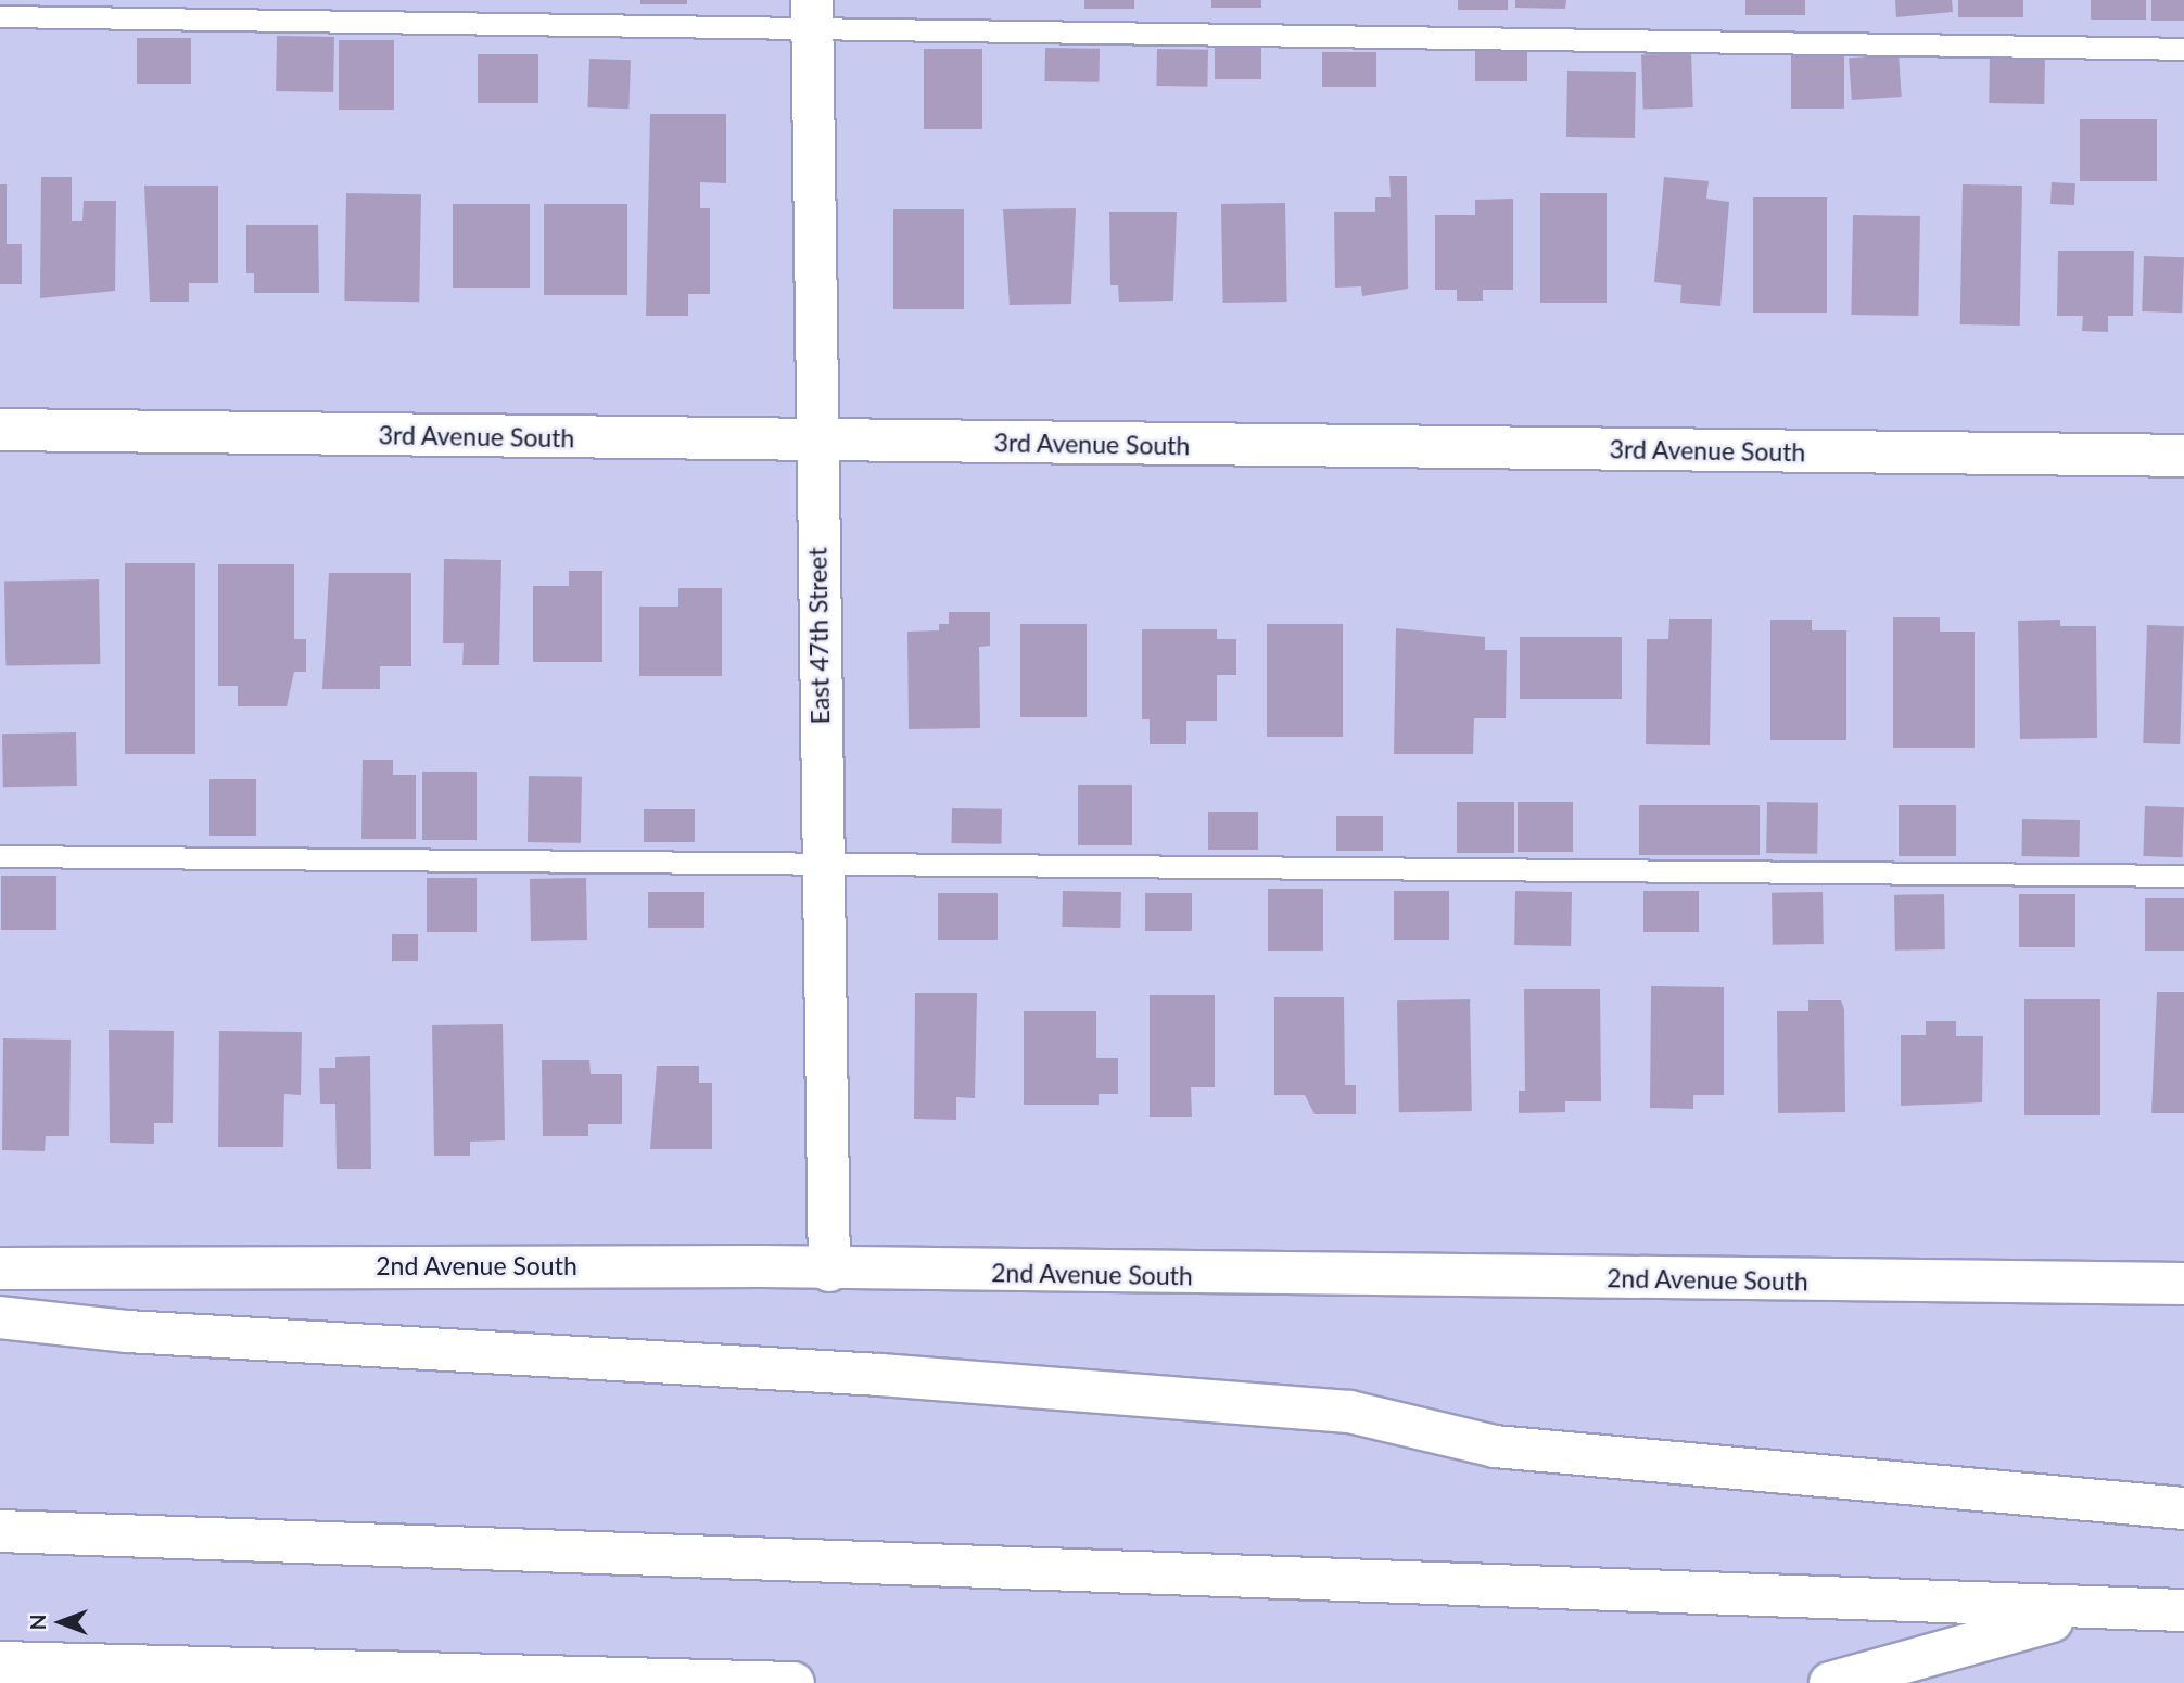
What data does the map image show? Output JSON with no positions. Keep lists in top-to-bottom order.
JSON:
{
  "streets": {
    "main road": ["3rd Avenue South", "East 47th Street", "2nd Avenue South"]
  },
  "crossings": [
    ["3rd Avenue South", "East 47th Street"],
    ["East 47th Street", "2nd Avenue South"]
  ],
  "north": "left"
}
